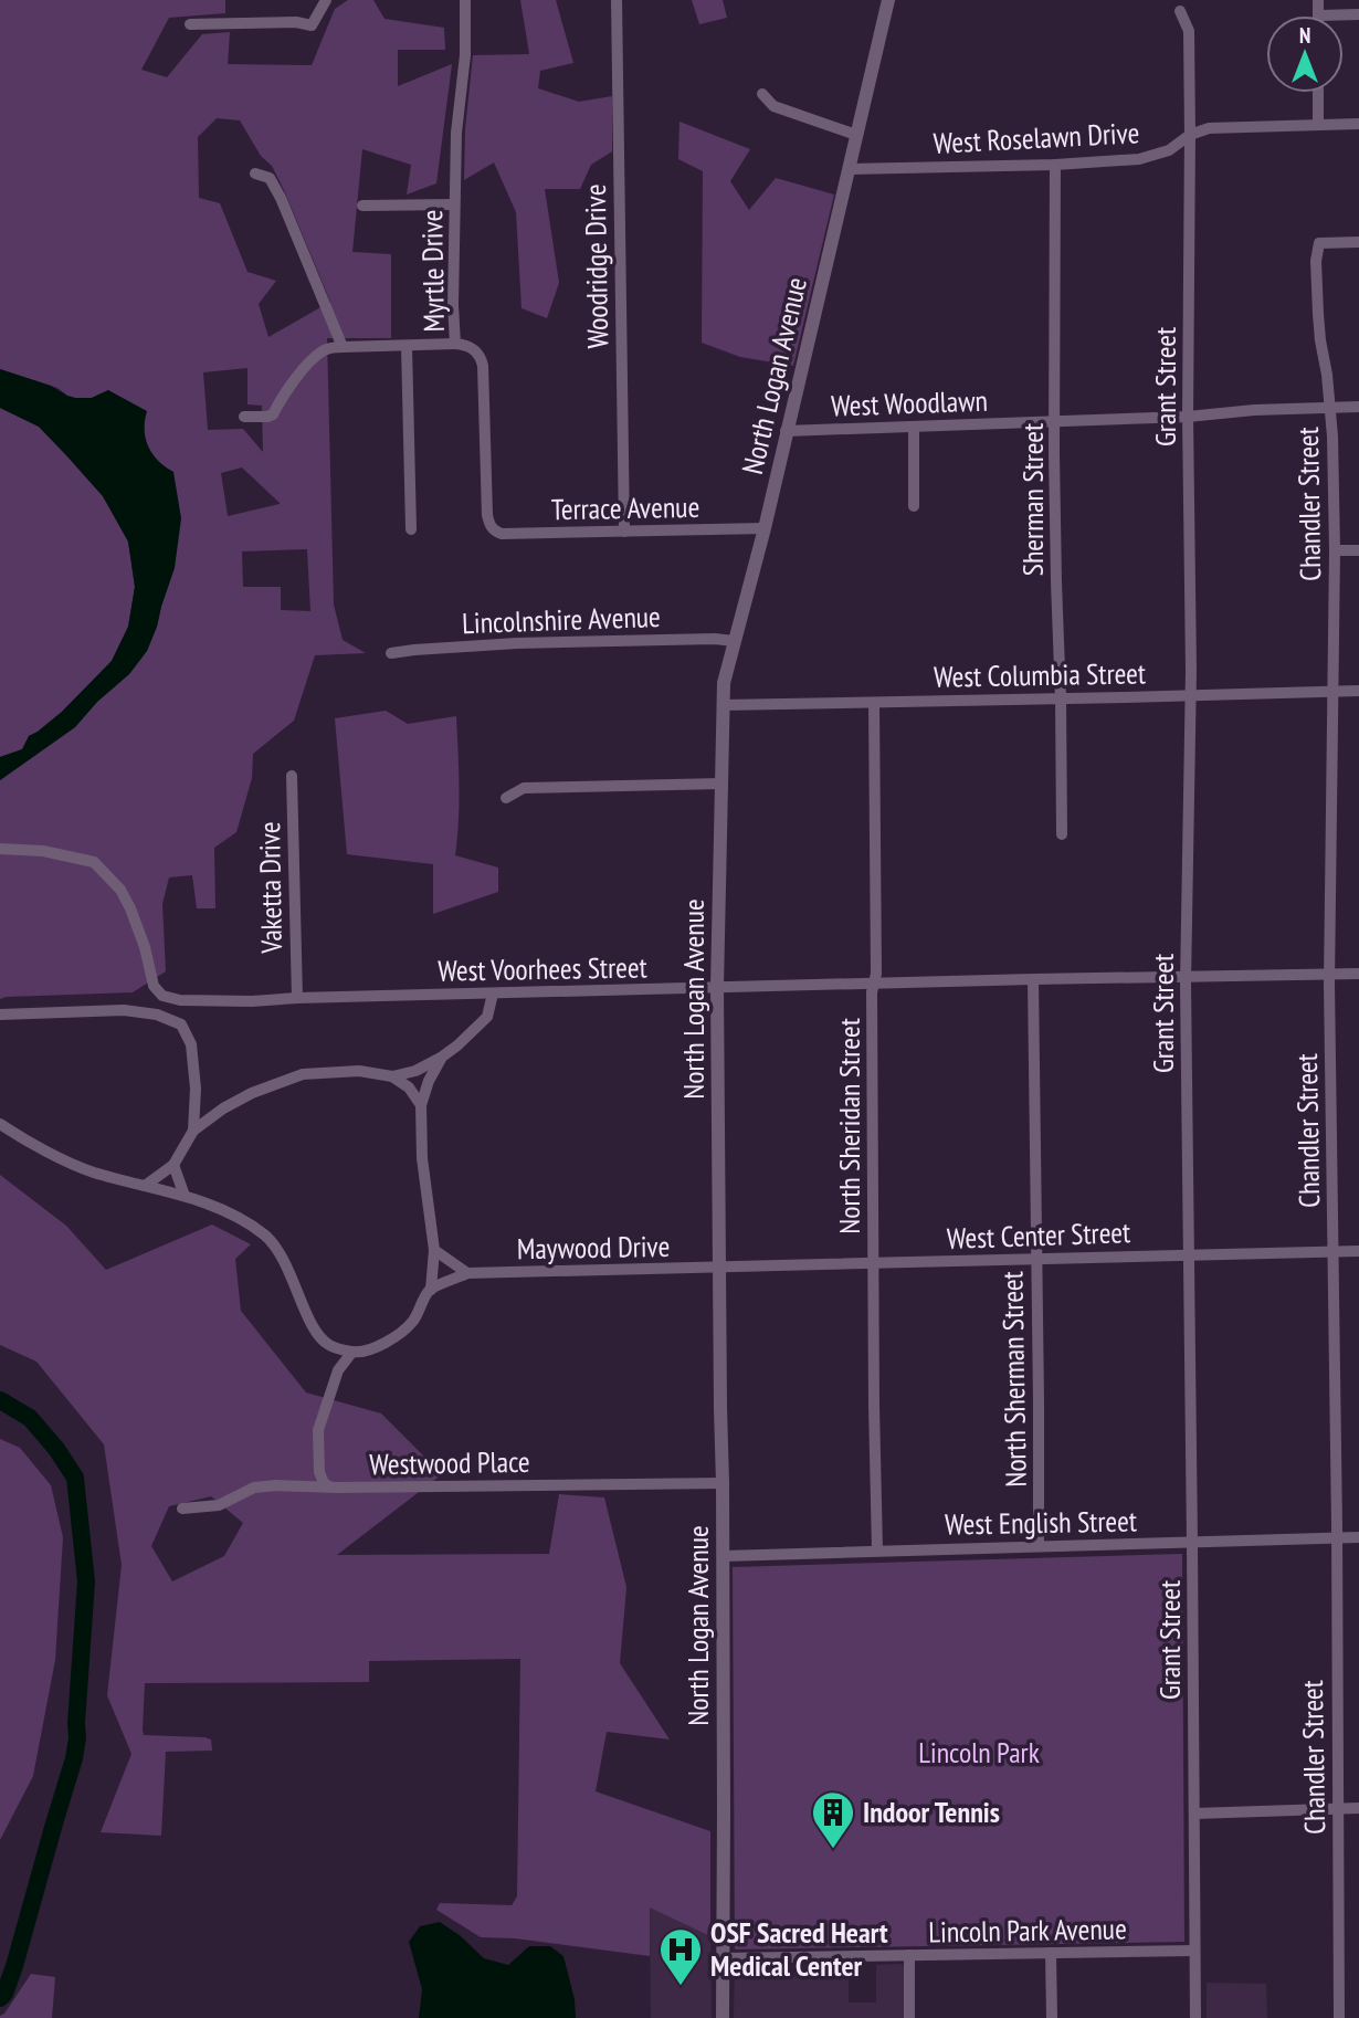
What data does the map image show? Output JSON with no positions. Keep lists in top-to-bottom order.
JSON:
{
  "streets": {
    "street": [
      "West Roselawn Drive",
      "Woodridge Drive",
      "Myrtle Drive",
      "North Logan Avenue",
      "Grant Street",
      "West Woodlawn",
      "Sherman Street",
      "Chandler Street",
      "Terrace Avenue",
      "Lincolnshire Avenue",
      "West Columbia Street",
      "Vaketta Drive",
      "West Voorhees Street",
      "North Sheridan Street",
      "West Center Street",
      "Maywood Drive",
      "North Sherman Street",
      "Westwood Place",
      "West English Street",
      "Lincoln Park Avenue"
    ]
  },
  "crossings": [
    ["West Roselawn Drive", "North Logan Avenue"],
    ["West Roselawn Drive", "Grant Street"],
    ["West Roselawn Drive", "Sherman Street"],
    ["Woodridge Drive", "Terrace Avenue"],
    ["Myrtle Drive", "Terrace Avenue"],
    ["North Logan Avenue", "West Woodlawn"],
    ["North Logan Avenue", "Terrace Avenue"],
    ["North Logan Avenue", "Lincolnshire Avenue"],
    ["North Logan Avenue", "West Columbia Street"],
    ["North Logan Avenue", "West Voorhees Street"],
    ["North Logan Avenue", "West Center Street"],
    ["North Logan Avenue", "Maywood Drive"],
    ["North Logan Avenue", "Westwood Place"],
    ["North Logan Avenue", "West English Street"],
    ["North Logan Avenue", "Lincoln Park Avenue"],
    ["Grant Street", "West Woodlawn"],
    ["Grant Street", "West Columbia Street"],
    ["Grant Street", "West Voorhees Street"],
    ["Grant Street", "West Center Street"],
    ["Grant Street", "West English Street"],
    ["Grant Street", "Lincoln Park Avenue"],
    ["West Woodlawn", "Sherman Street"],
    ["West Woodlawn", "Chandler Street"],
    ["Sherman Street", "West Columbia Street"],
    ["Chandler Street", "West Columbia Street"],
    ["Chandler Street", "West Voorhees Street"],
    ["Chandler Street", "West Center Street"],
    ["Chandler Street", "West English Street"],
    ["West Columbia Street", "North Sheridan Street"],
    ["Vaketta Drive", "West Voorhees Street"],
    ["West Voorhees Street", "North Sheridan Street"],
    ["West Voorhees Street", "North Sherman Street"],
    ["North Sheridan Street", "West Center Street"],
    ["North Sheridan Street", "West English Street"],
    ["West Center Street", "Maywood Drive"],
    ["West Center Street", "North Sherman Street"],
    ["North Sherman Street", "West English Street"]
  ],
  "parks": ["Lincoln Park"],
  "places": {
    "building": ["Indoor Tennis"],
    "hospital": ["OSF Sacred Heart Medical Center"]
  },
  "north": "top"
}
